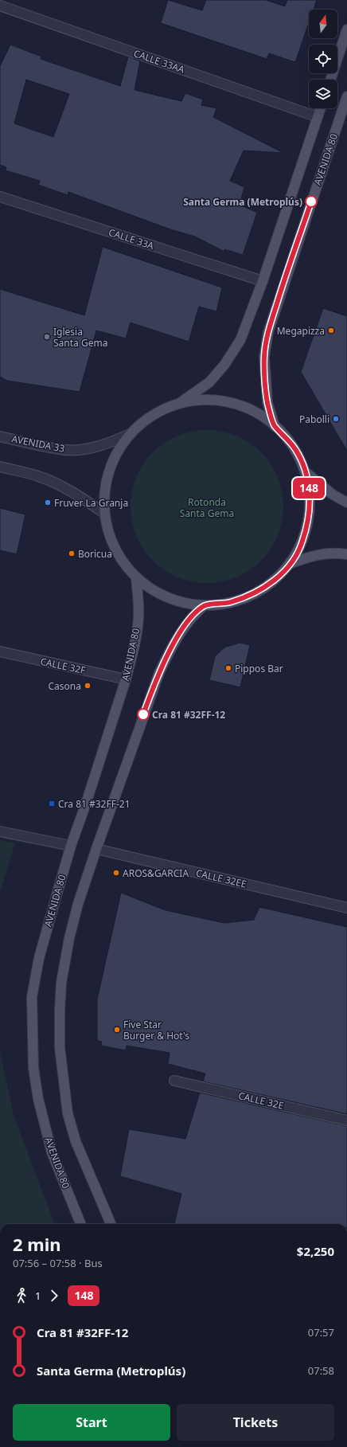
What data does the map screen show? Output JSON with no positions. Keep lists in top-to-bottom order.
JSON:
{
  "streets": {
    "main road": ["AVENIDA 80"],
    "street": [
      "CALLE 33AA",
      "CALLE 33A",
      "AVENIDA 33",
      "CALLE 32F",
      "CALLE 32EE",
      "CALLE 32E"
    ]
  },
  "crossings": [
    ["AVENIDA 80", "CALLE 32F"]
  ],
  "parks": ["Rotonda Santa Gema"],
  "places": {
    "other": [
      "Santa Germa (Metroplús)",
      "Megapizza",
      "Iglesia Santa Gema",
      "Pabolli",
      "Fruver La Granja",
      "Boricua",
      "Pippos Bar",
      "Casona",
      "Cra 81 #32FF-12",
      "AROS&GARCIA",
      "Five Star Burger & Hot's"
    ],
    "transit": ["Cra 81 #32FF-21"]
  },
  "lines": ["bus line 148"],
  "north": "top",
  "page": {
    "on_map": "148",
    "heading": ["2 min", "07:56 – 07:58 · Bus", "$2,250"],
    "legs": ["1", "148"],
    "list": [
      {
        "name": "Cra 81 #32FF-12",
        "value": "07:57"
      },
      {
        "name": "Santa Germa (Metroplús)",
        "value": "07:58"
      }
    ],
    "buttons": ["Start", "Tickets"]
  }
}
